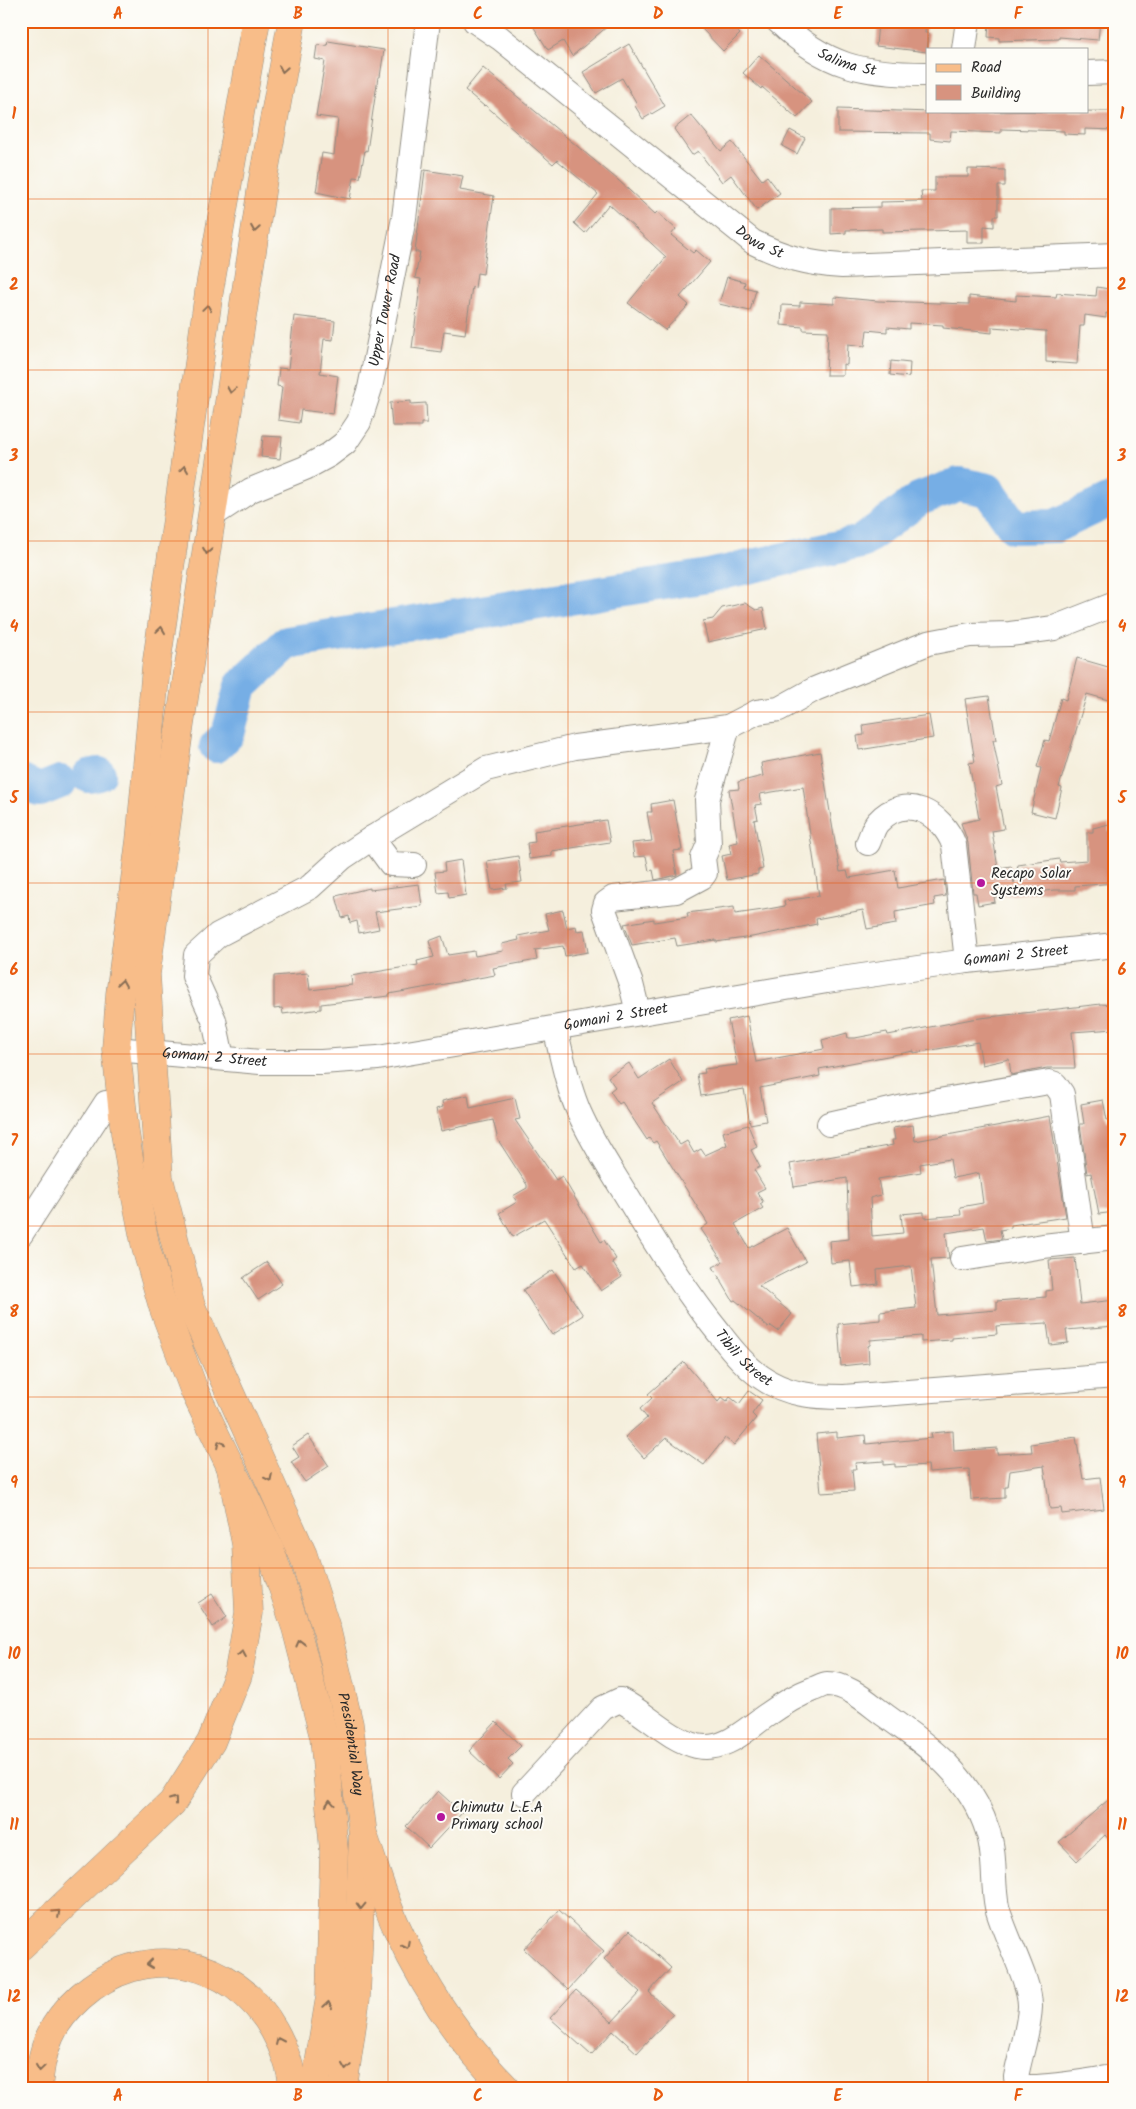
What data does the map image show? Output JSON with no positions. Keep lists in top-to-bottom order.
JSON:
{
  "streets": {
    "main road": ["Presidential Way"],
    "street": [
      "Salima St",
      "Dowa St",
      "Upper Tower Road",
      "Gomani 2 Street",
      "Tibili Street"
    ]
  },
  "crossings": [
    ["Upper Tower Road", "Presidential Way"],
    ["Gomani 2 Street", "Tibili Street"],
    ["Gomani 2 Street", "Presidential Way"]
  ],
  "places": ["Recapo Solar Systems", "Chimutu L.E.A Primary school"],
  "legend": ["Road", "Building"],
  "grid": {
    "columns": [
      "A",
      "B",
      "C",
      "D",
      "E",
      "F"
    ],
    "rows": [
      "1",
      "2",
      "3",
      "4",
      "5",
      "6",
      "7",
      "8",
      "9",
      "10",
      "11",
      "12"
    ]
  }
}
